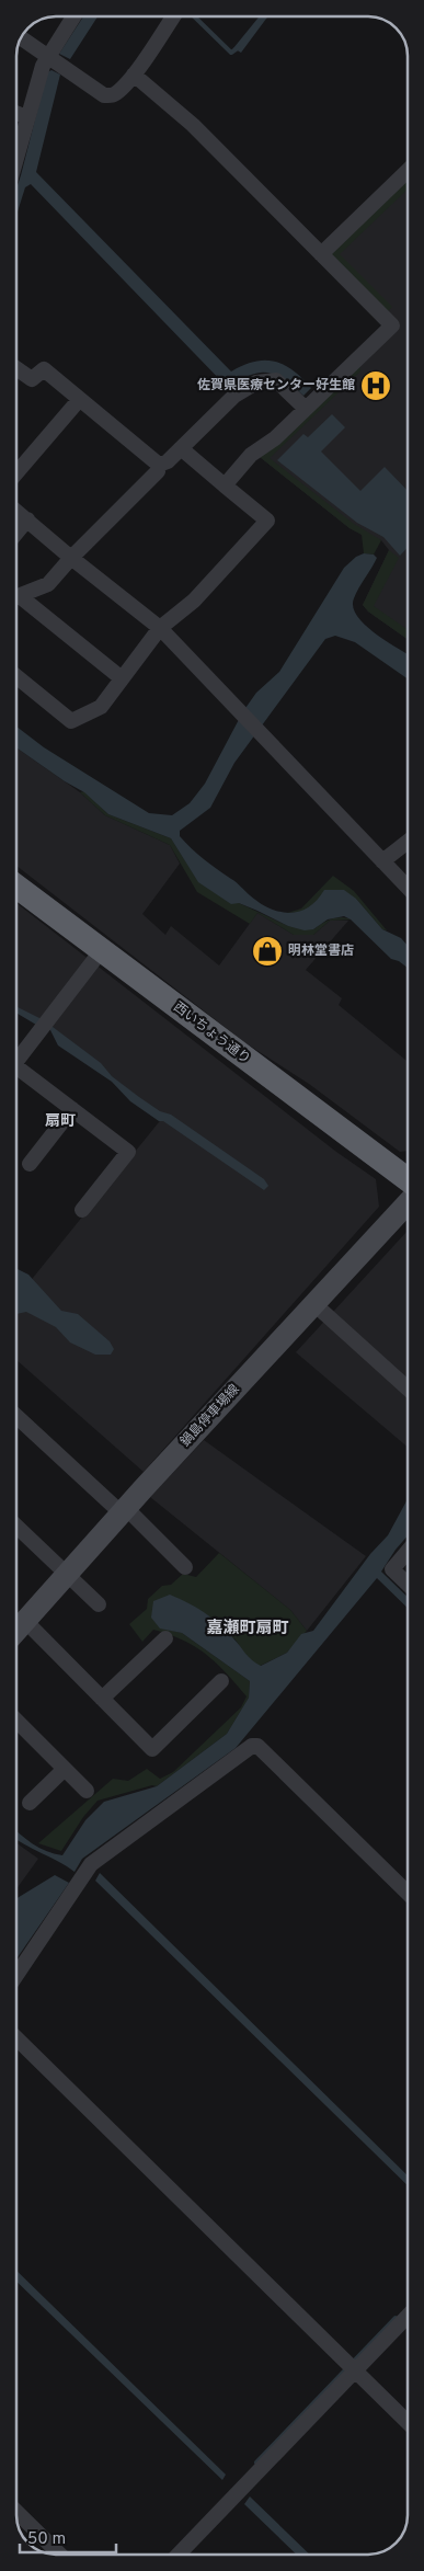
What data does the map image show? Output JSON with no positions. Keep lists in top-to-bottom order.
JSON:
{
  "streets": {
    "highway": ["西いちょう通り"],
    "main road": ["鍋島停車場線"]
  },
  "districts": ["扇町", "嘉瀬町扇町"],
  "places": {
    "hospital": ["佐賀県医療センター好生館"],
    "shop": ["明林堂書店"]
  },
  "scale_bar": "50 m"
}
